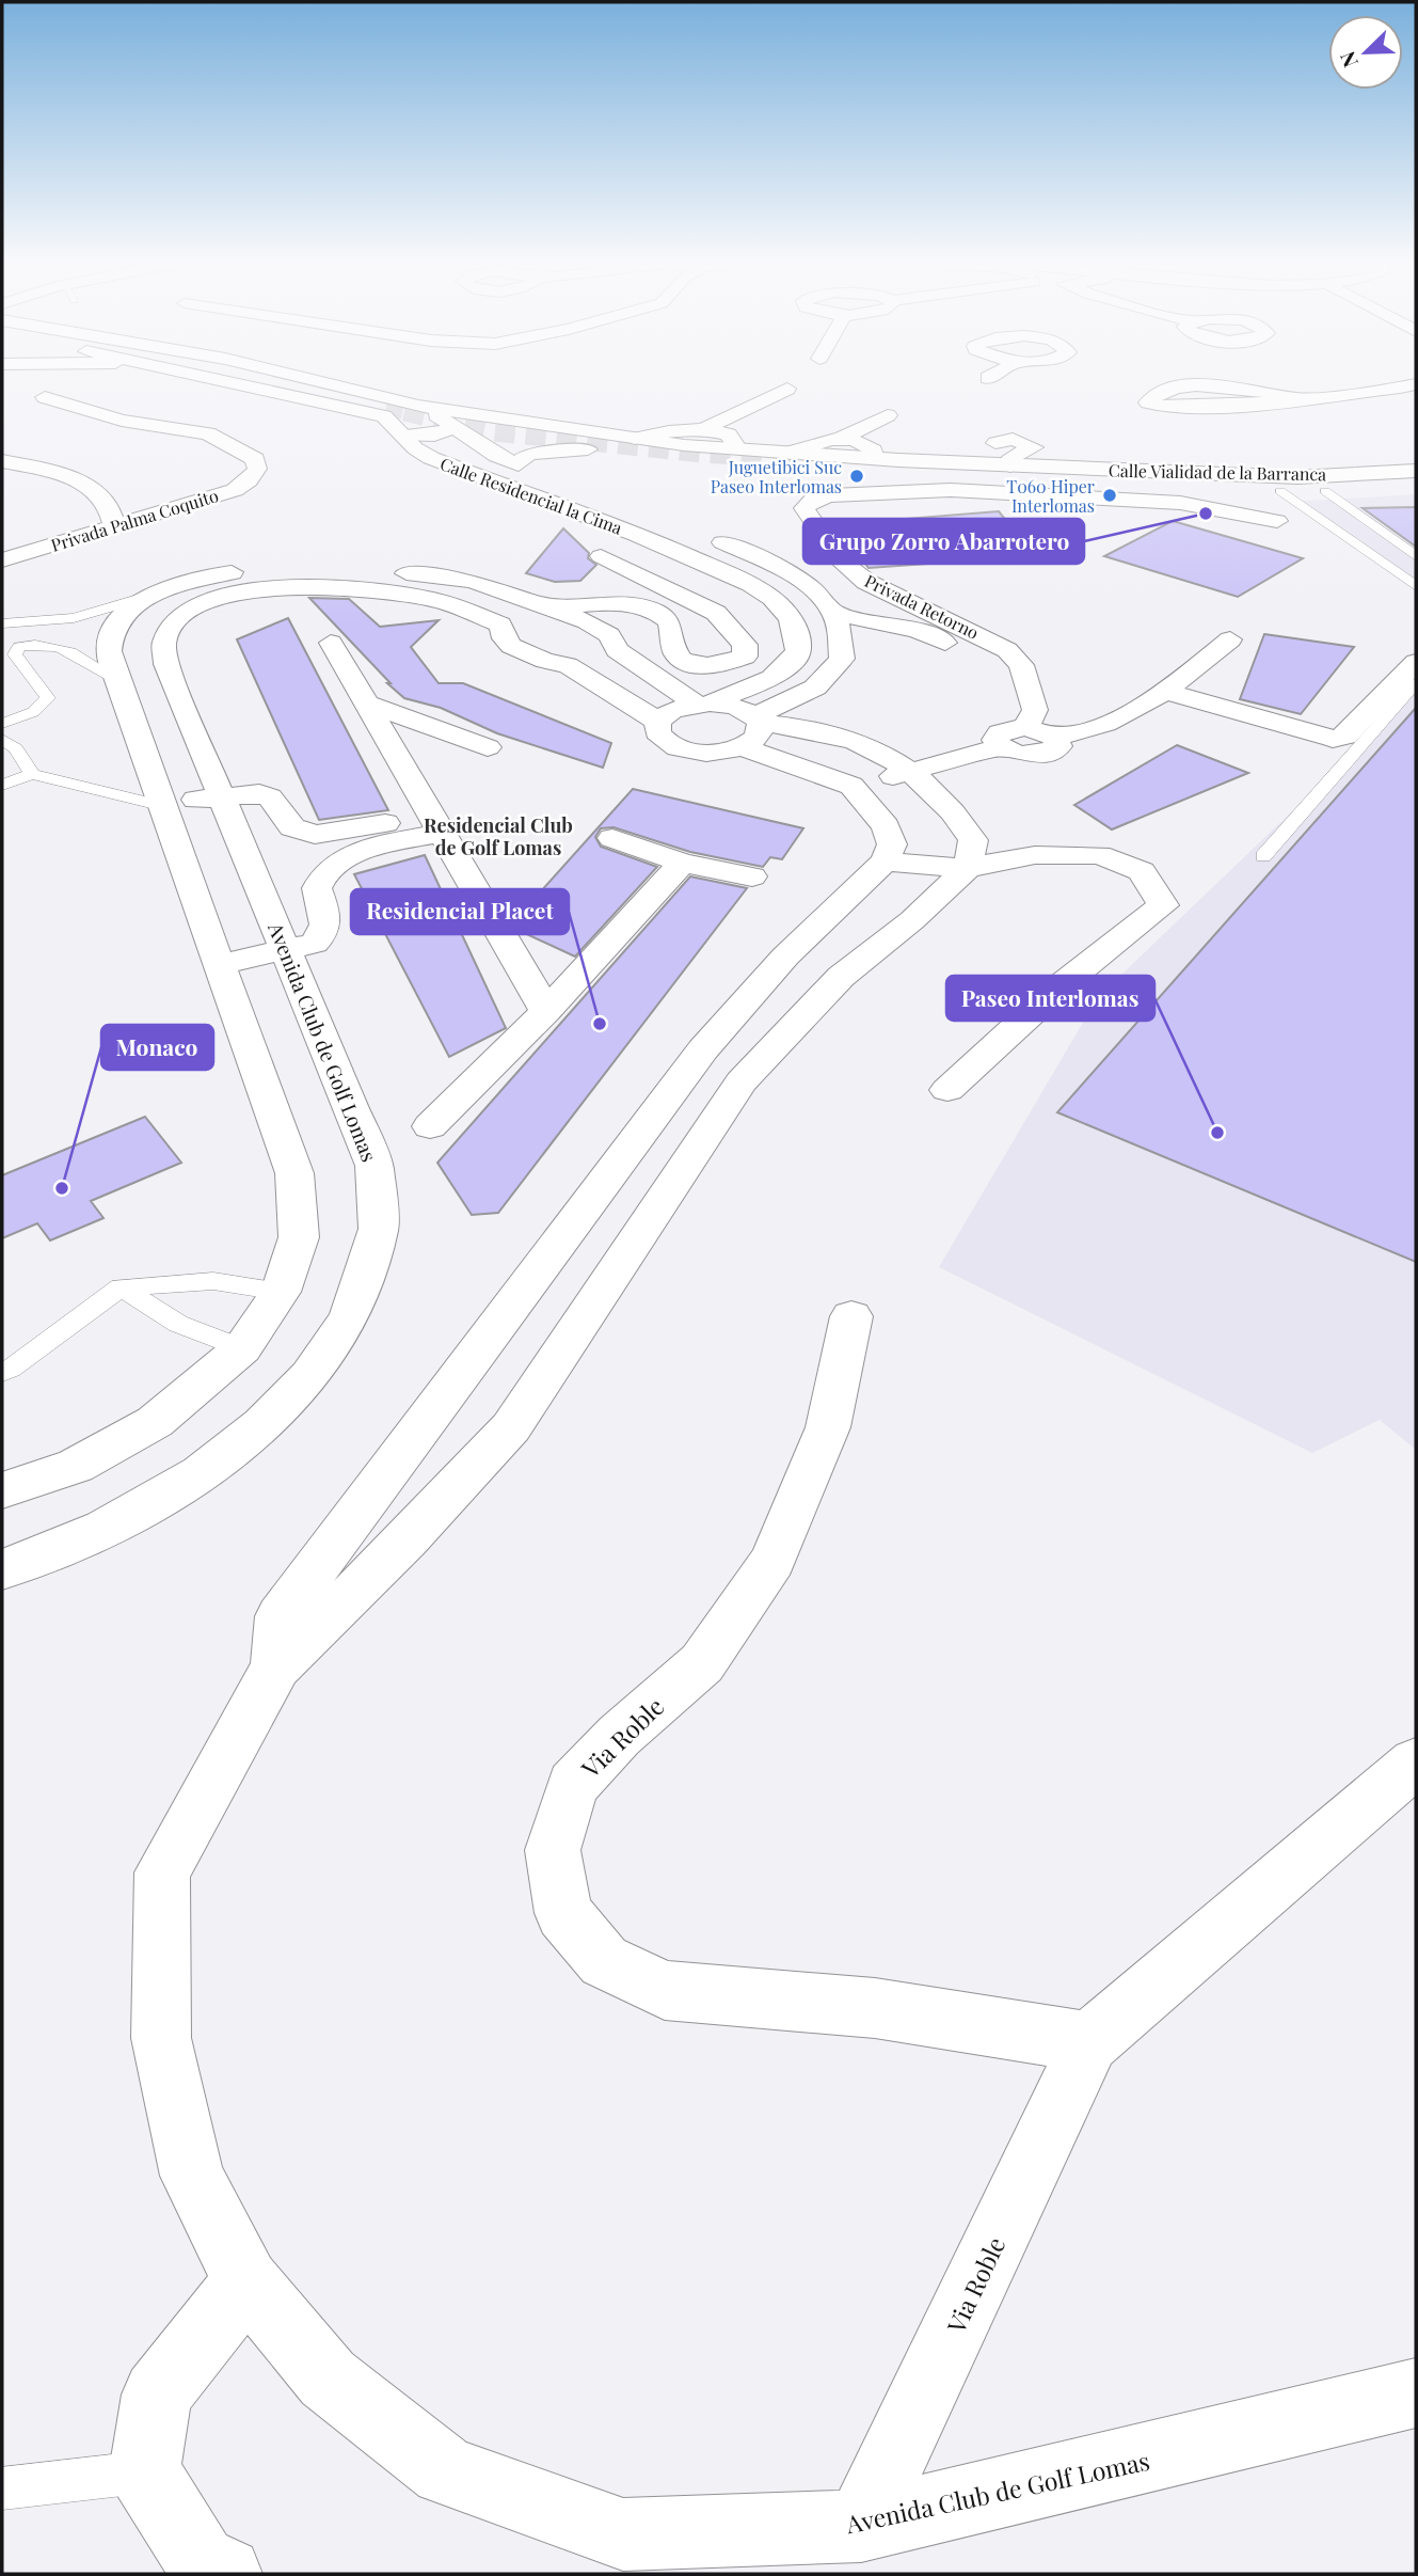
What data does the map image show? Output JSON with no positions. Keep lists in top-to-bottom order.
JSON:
{
  "streets": {
    "street": [
      "Calle Vialidad de la Barranca",
      "Calle Residencial la Cima",
      "Privada Palma Coquito",
      "Privada Retorno",
      "Avenida Club de Golf Lomas",
      "Via Roble"
    ]
  },
  "crossings": [
    ["Calle Vialidad de la Barranca", "Calle Residencial la Cima"],
    ["Calle Residencial la Cima", "Avenida Club de Golf Lomas"],
    ["Avenida Club de Golf Lomas", "Via Roble"]
  ],
  "districts": ["Residencial Club de Golf Lomas"],
  "places": [
    "Juguetibici Suc Paseo Interlomas",
    "T060 Hiper Interlomas",
    "Grupo Zorro Abarrotero",
    "Residencial Placet",
    "Paseo Interlomas",
    "Monaco"
  ],
  "north": "bottom left"
}
